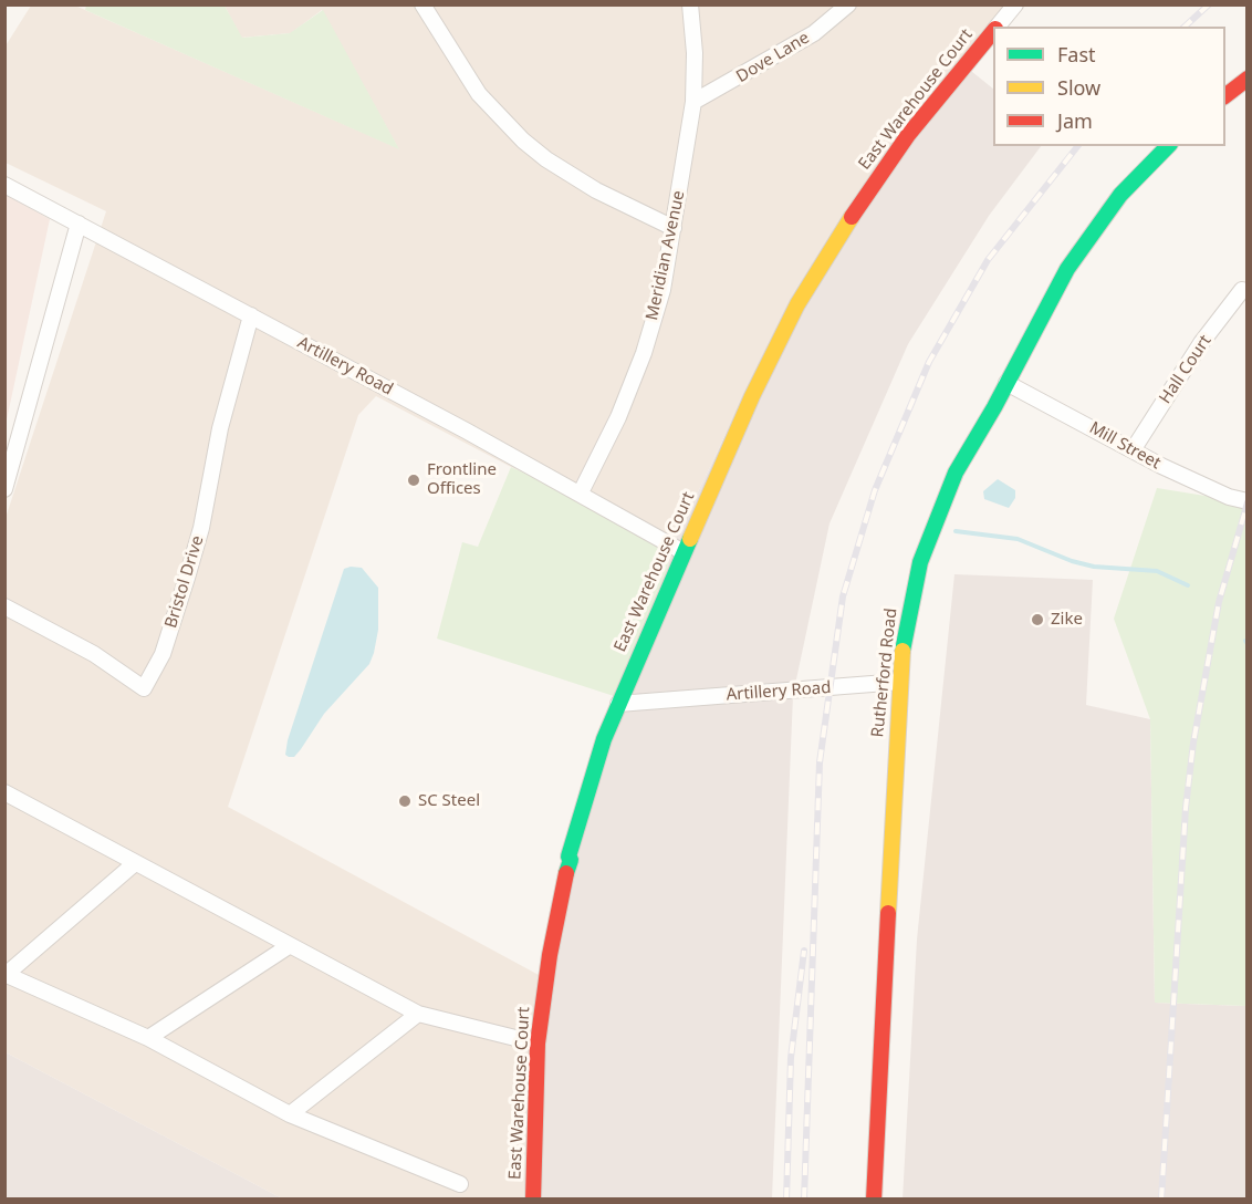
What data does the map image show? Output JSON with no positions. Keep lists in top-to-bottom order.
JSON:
{
  "streets": {
    "street": [
      "Dove Lane",
      "East Warehouse Court",
      "Meridian Avenue",
      "Artillery Road",
      "Hall Court",
      "Mill Street",
      "Bristol Drive",
      "Rutherford Road"
    ]
  },
  "crossings": [
    ["Dove Lane", "Meridian Avenue"],
    ["East Warehouse Court", "Artillery Road"],
    ["Meridian Avenue", "Artillery Road"],
    ["Artillery Road", "Bristol Drive"],
    ["Artillery Road", "Rutherford Road"],
    ["Hall Court", "Mill Street"],
    ["Mill Street", "Rutherford Road"]
  ],
  "places": ["Frontline Offices", "Zike", "SC Steel"],
  "legend": ["Fast", "Slow", "Jam"]
}
